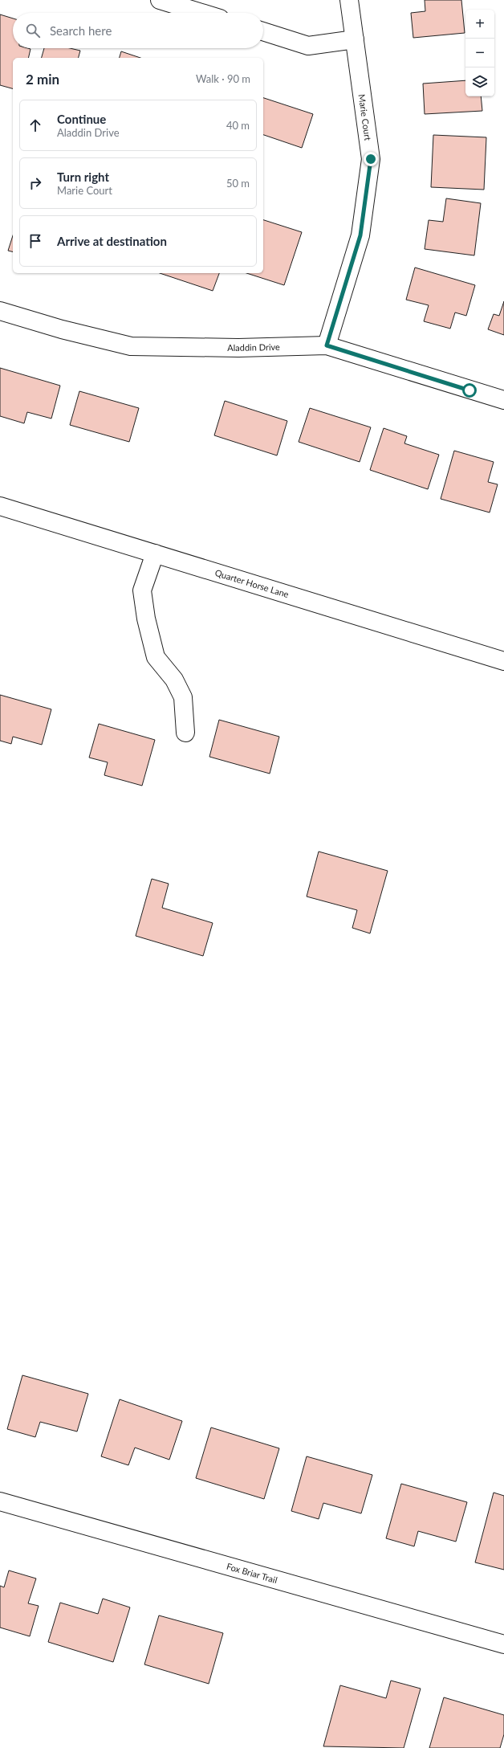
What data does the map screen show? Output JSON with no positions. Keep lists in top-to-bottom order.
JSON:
{
  "streets": {
    "street": [
      "Marie Court",
      "Aladdin Drive",
      "Quarter Horse Lane",
      "Fox Briar Trail"
    ]
  },
  "crossings": [
    ["Marie Court", "Aladdin Drive"]
  ],
  "page": {
    "map_buttons": ["+", "−"],
    "search": "Search here",
    "heading": ["2 min", "Walk · 90 m"],
    "list": [
      ["Continue", "Aladdin Drive", "40 m"],
      ["Turn right", "Marie Court", "50 m"],
      "Arrive at destination"
    ]
  }
}
